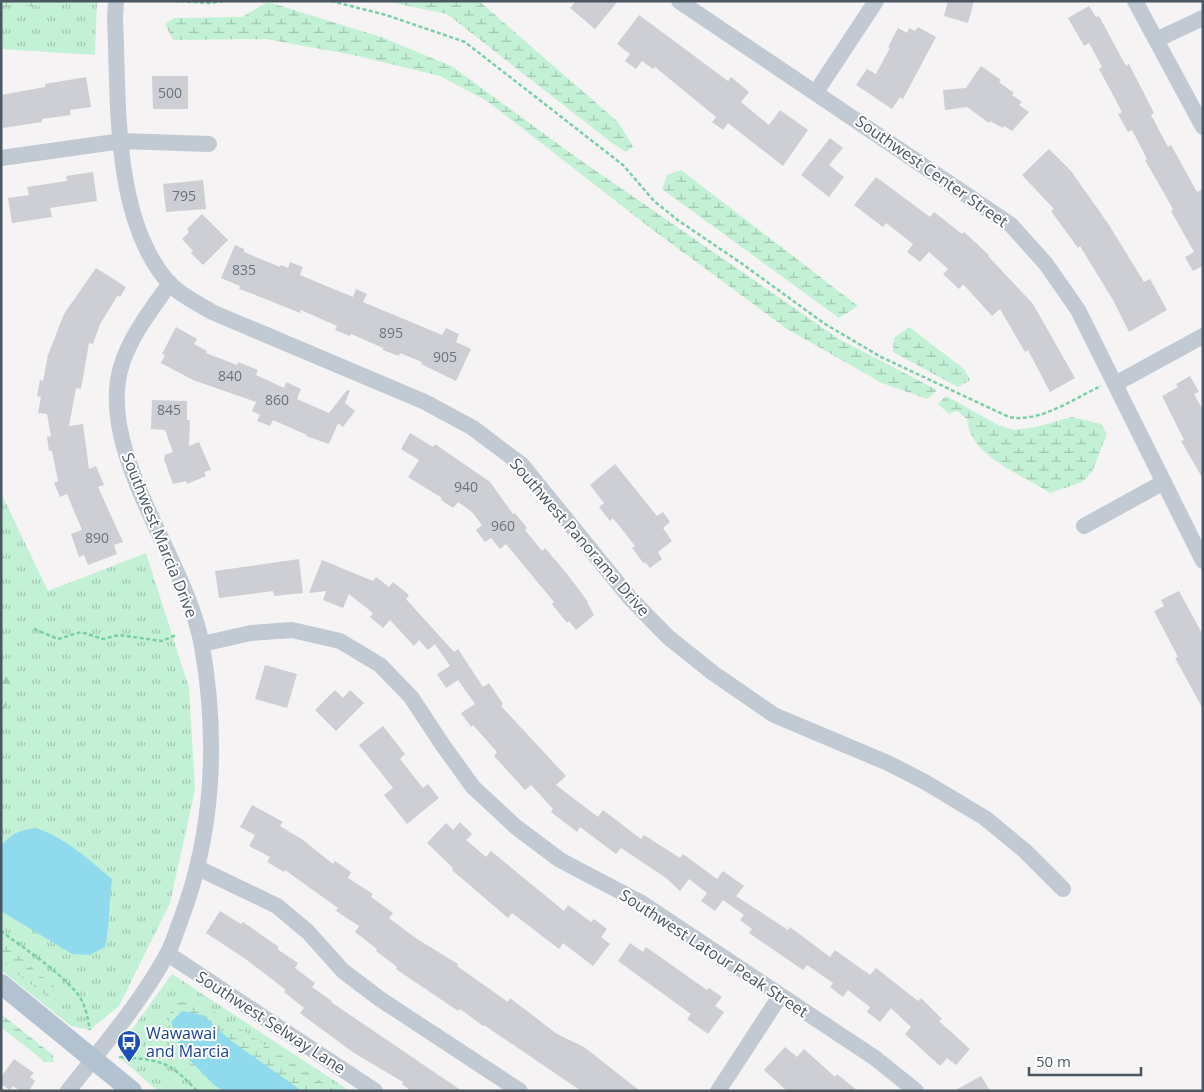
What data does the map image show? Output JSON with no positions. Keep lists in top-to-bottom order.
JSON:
{
  "streets": {
    "street": [
      "Southwest Center Street",
      "Southwest Marcia Drive",
      "Southwest Panorama Drive",
      "Southwest Latour Peak Street",
      "Southwest Selway Lane"
    ]
  },
  "crossings": [
    ["Southwest Marcia Drive", "Southwest Panorama Drive"],
    ["Southwest Marcia Drive", "Southwest Latour Peak Street"],
    ["Southwest Marcia Drive", "Southwest Selway Lane"]
  ],
  "places": {
    "bus stop": ["Wawawai and Marcia"]
  },
  "house_numbers": [
    "500",
    "795",
    "835",
    "895",
    "905",
    "840",
    "860",
    "845",
    "940",
    "960",
    "890"
  ],
  "scale_bar": "50 m"
}
